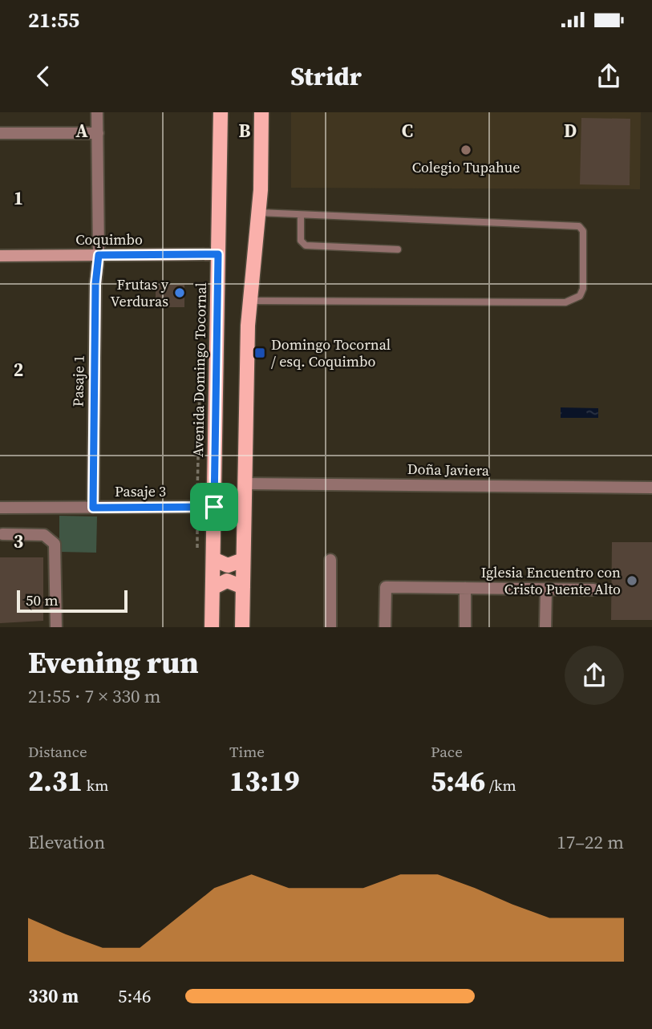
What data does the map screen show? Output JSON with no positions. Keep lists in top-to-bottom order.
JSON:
{
  "streets": {
    "main road": ["Avenida Domingo Tocornal"],
    "street": [
      "Coquimbo",
      "Pasaje 1",
      "Doña Javiera",
      "Pasaje 3"
    ]
  },
  "crossings": [
    ["Coquimbo", "Avenida Domingo Tocornal"],
    ["Coquimbo", "Pasaje 1"],
    ["Avenida Domingo Tocornal", "Pasaje 3"],
    ["Pasaje 1", "Pasaje 3"]
  ],
  "places": {
    "other": ["Colegio Tupahue", "Frutas y Verduras", "Iglesia Encuentro con Cristo Puente Alto"],
    "transit": ["Domingo Tocornal / esq. Coquimbo"]
  },
  "scale_bar": "50 m",
  "page": {
    "status": "21:55",
    "header": "Stridr",
    "scale": "50 m",
    "heading": ["Evening run", "21:55 · 7 × 330 m"],
    "stats": [
      ["Distance", "2.31 km"],
      ["Time", "13:19"],
      ["Pace", "5:46 /km"]
    ],
    "chart": ["Elevation", "17–22 m"],
    "list": [
      {
        "name": "330 m",
        "note": "5:46"
      }
    ]
  },
  "grid": {
    "columns": [
      "A",
      "B",
      "C",
      "D"
    ],
    "rows": ["1", "2", "3"]
  }
}
